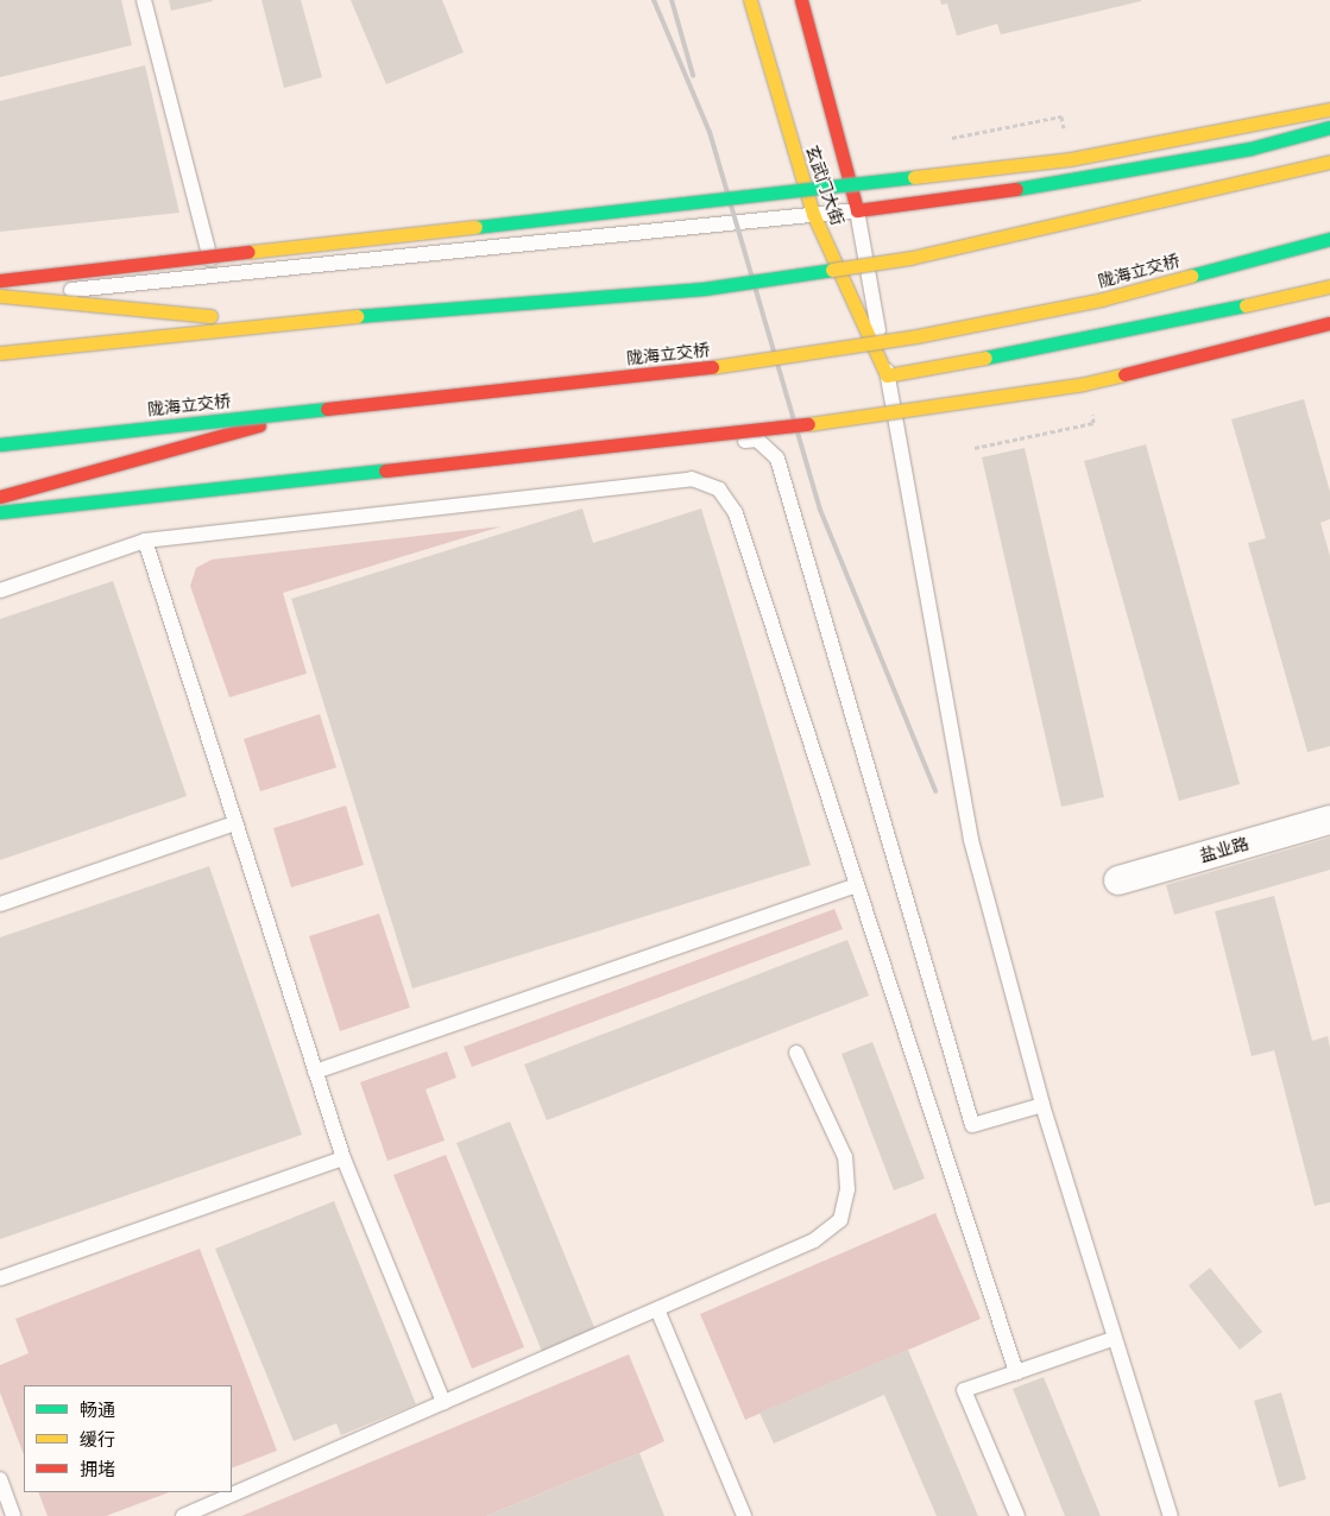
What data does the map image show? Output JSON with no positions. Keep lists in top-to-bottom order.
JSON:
{
  "streets": {
    "main road": ["玄武门大街", "陇海立交桥"],
    "street": ["盐业路"]
  },
  "legend": ["畅通", "缓行", "拥堵"]
}
